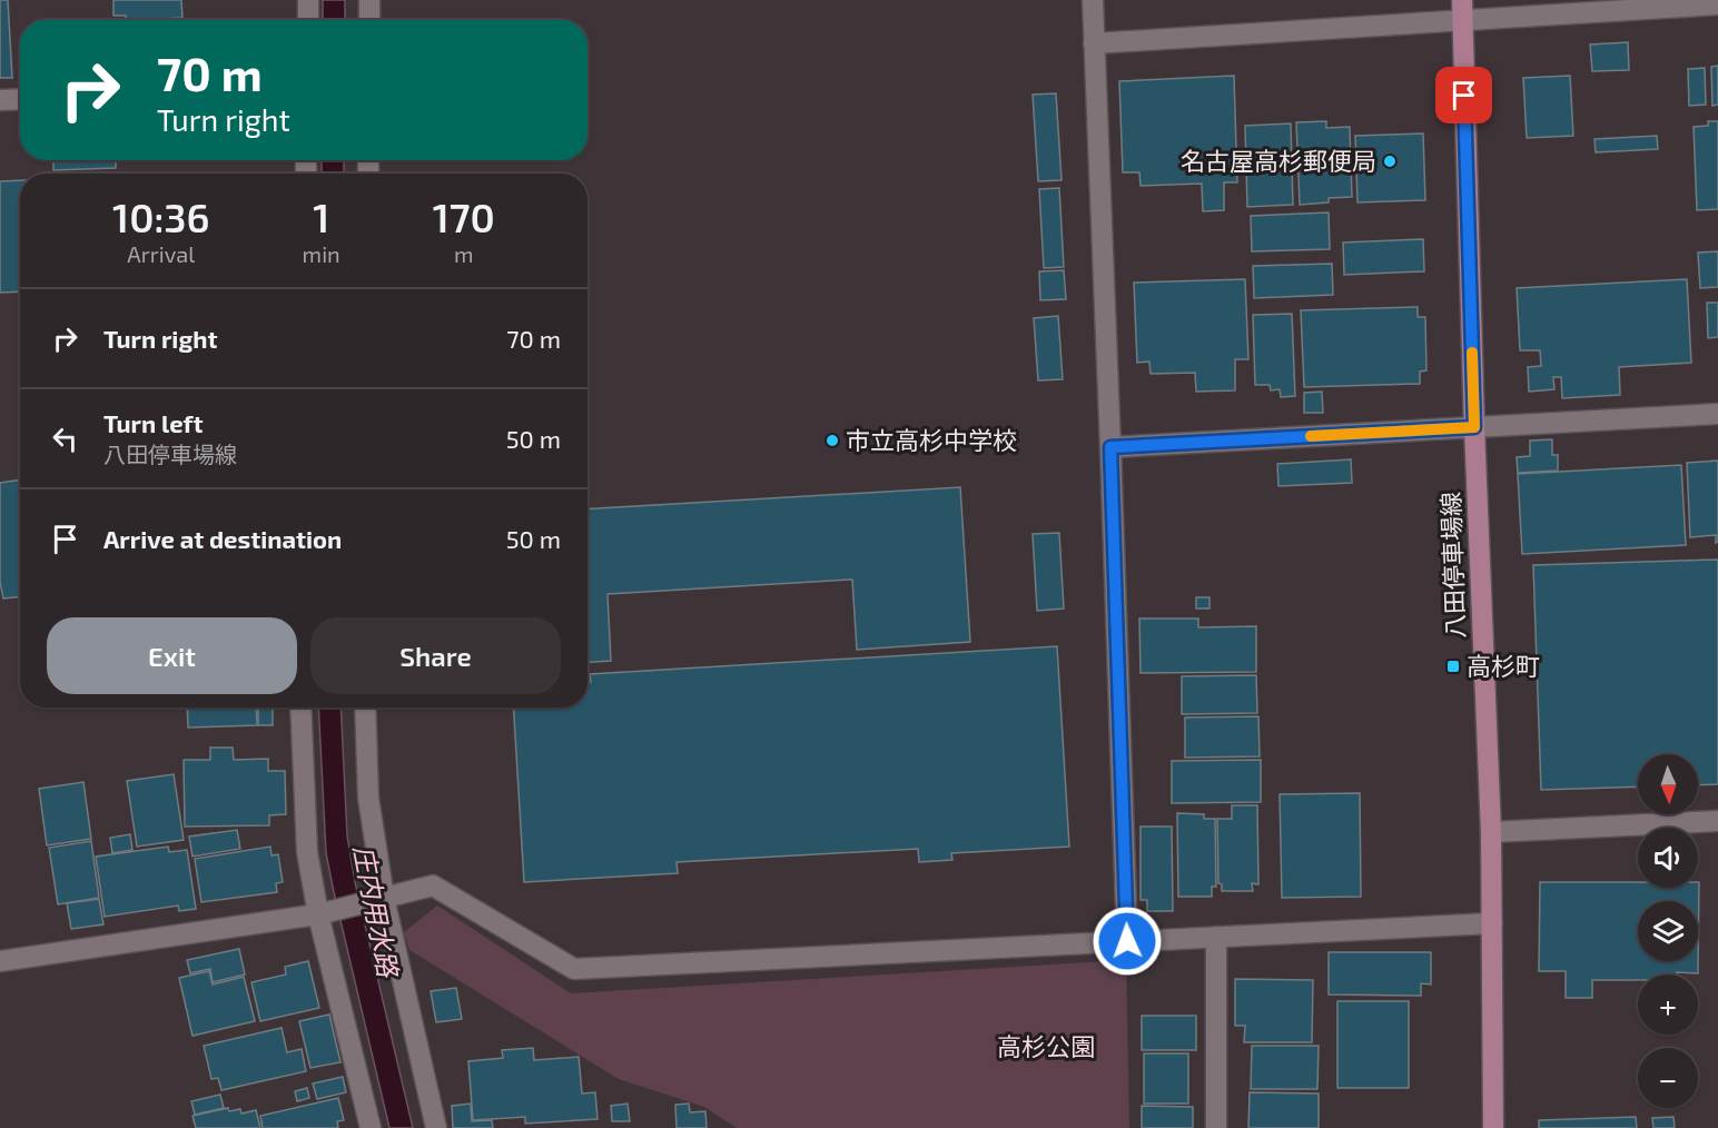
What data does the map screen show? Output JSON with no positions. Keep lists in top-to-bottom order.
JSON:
{
  "streets": {
    "main road": ["八田停車場線"]
  },
  "water": ["庄内用水路"],
  "parks": ["高杉公園"],
  "places": {
    "other": ["名古屋高杉郵便局", "市立高杉中学校"],
    "transit": ["高杉町"]
  },
  "north": "bottom",
  "page": {
    "turn": ["70 m", "Turn right"],
    "eta": [
      "10:36",
      "Arrival",
      "1",
      "min",
      "170",
      "m"
    ],
    "list": [
      {
        "name": "Turn right",
        "value": "70 m"
      },
      {
        "name": "Turn left",
        "note": "八田停車場線",
        "value": "50 m"
      },
      {
        "name": "Arrive at destination",
        "value": "50 m"
      }
    ],
    "buttons": ["Exit", "Share"],
    "map_buttons": ["+", "−"]
  }
}
